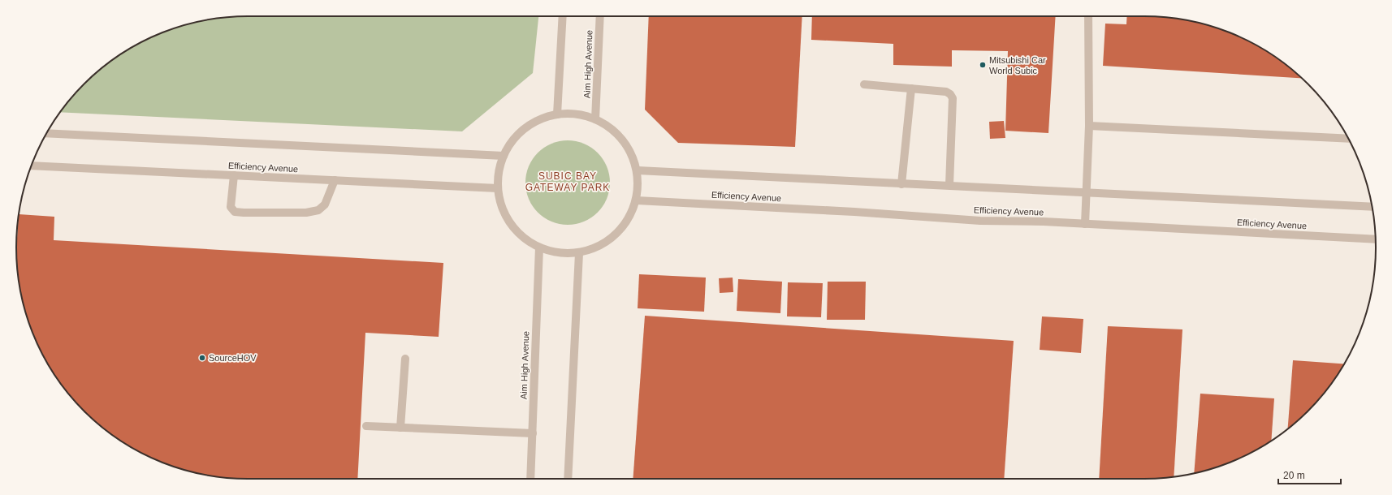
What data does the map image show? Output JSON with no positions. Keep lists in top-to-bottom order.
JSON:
{
  "streets": {
    "street": ["Aim High Avenue", "Efficiency Avenue"]
  },
  "districts": ["SUBIC BAY GATEWAY PARK"],
  "places": ["Mitsubishi Car World Subic", "SourceHOV"],
  "scale_bar": "20 m"
}
